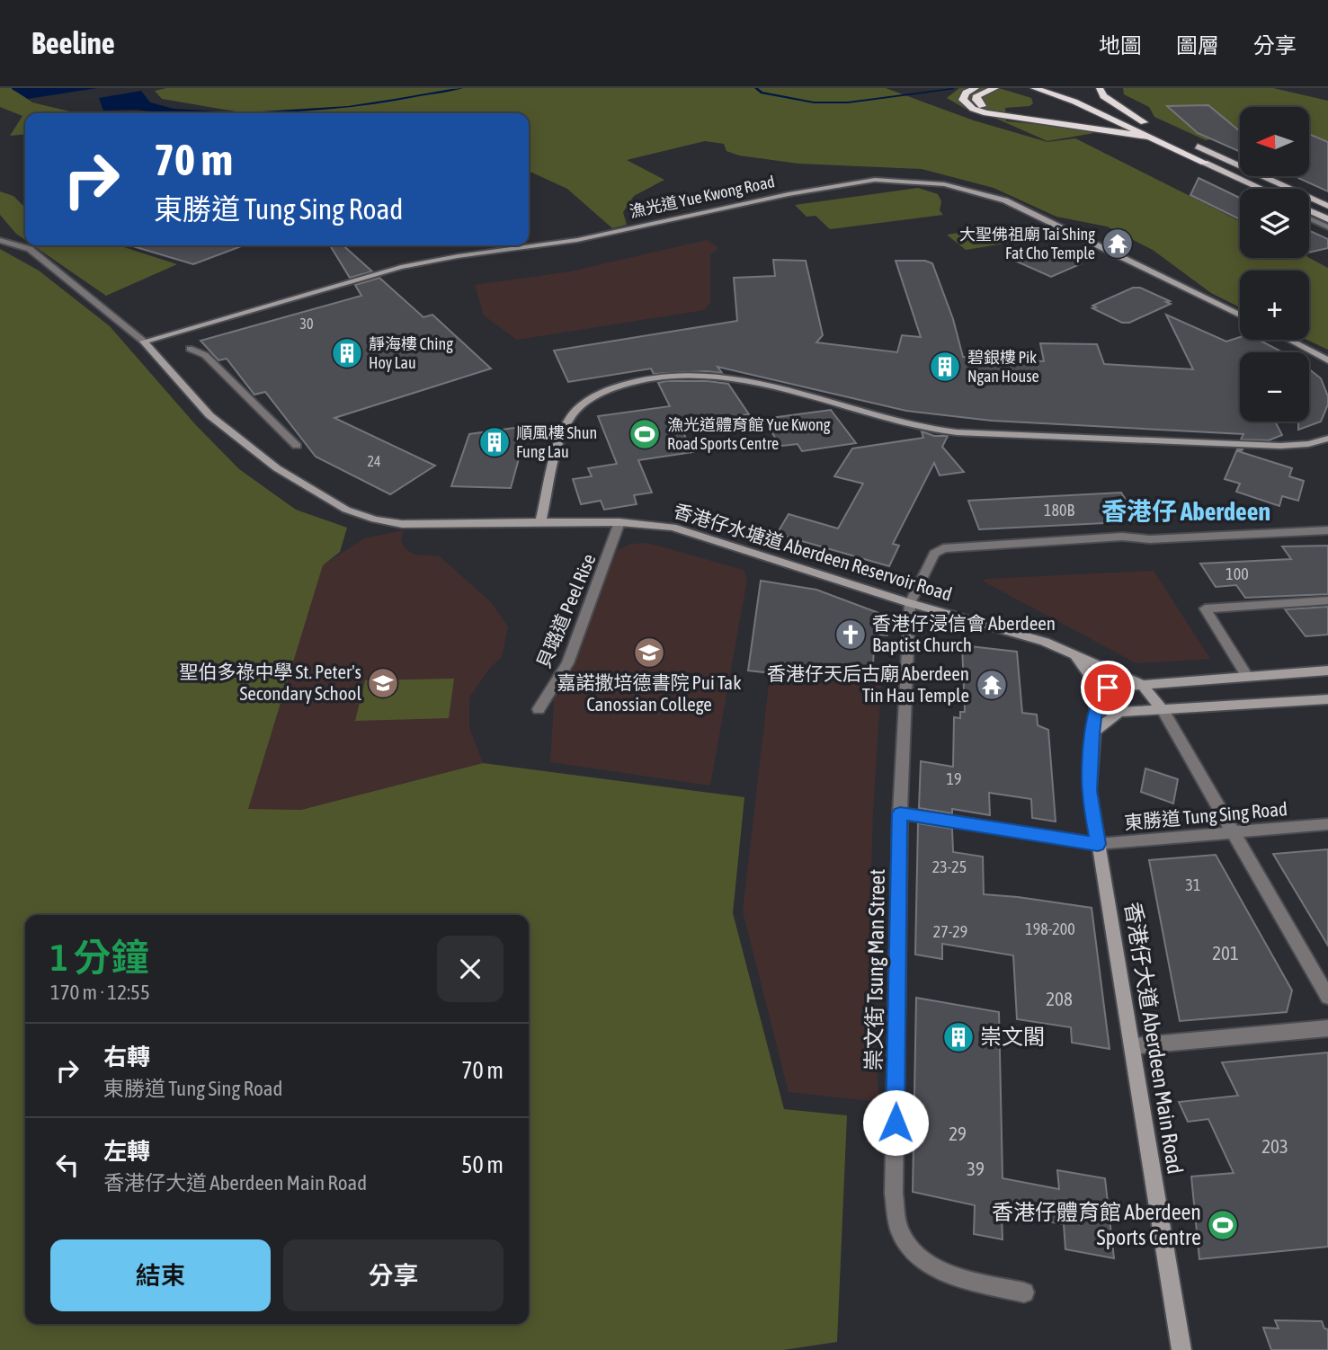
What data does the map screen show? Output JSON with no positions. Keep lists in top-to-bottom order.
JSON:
{
  "streets": {
    "street": [
      "漁光道 Yue Kwong Road",
      "香港仔水塘道 Aberdeen Reservoir Road",
      "貝璐道 Peel Rise",
      "東勝道 Tung Sing Road",
      "崇文街 Tsung Man Street",
      "香港仔大道 Aberdeen Main Road"
    ]
  },
  "crossings": [
    ["漁光道 Yue Kwong Road", "香港仔水塘道 Aberdeen Reservoir Road"],
    ["香港仔水塘道 Aberdeen Reservoir Road", "貝璐道 Peel Rise"],
    ["香港仔水塘道 Aberdeen Reservoir Road", "崇文街 Tsung Man Street"],
    ["東勝道 Tung Sing Road", "崇文街 Tsung Man Street"],
    ["東勝道 Tung Sing Road", "香港仔大道 Aberdeen Main Road"]
  ],
  "districts": ["香港仔 Aberdeen"],
  "places": {
    "temple": ["大聖佛祖廟 Tai Shing Fat Cho Temple", "香港仔天后古廟 Aberdeen Tin Hau Temple"],
    "building": [
      "靜海樓 Ching Hoy Lau",
      "碧銀樓 Pik Ngan House",
      "順風樓 Shun Fung Lau",
      "崇文閣"
    ],
    "sports": ["漁光道體育館 Yue Kwong Road Sports Centre", "香港仔體育館 Aberdeen Sports Centre"],
    "church": ["香港仔浸信會 Aberdeen Baptist Church"],
    "school or university": ["嘉諾撒培德書院 Pui Tak Canossian College", "聖伯多祿中學 St. Peter's Secondary School"]
  },
  "house_numbers": [
    "30",
    "24",
    "180B",
    "100",
    "19",
    "23-25",
    "31",
    "198-200",
    "27-29",
    "201",
    "208",
    "29",
    "203",
    "39"
  ],
  "north": "left",
  "page": {
    "header": "Beeline",
    "nav": ["地圖", "圖層", "分享"],
    "map_buttons": ["+", "−"],
    "turn": ["70 m", "東勝道 Tung Sing Road"],
    "heading": ["1 分鐘", "170 m · 12:55"],
    "list": [
      {
        "name": "右轉",
        "note": "東勝道 Tung Sing Road",
        "value": "70 m"
      },
      {
        "name": "左轉",
        "note": "香港仔大道 Aberdeen Main Road",
        "value": "50 m"
      }
    ],
    "buttons": ["結束", "分享"]
  }
}
